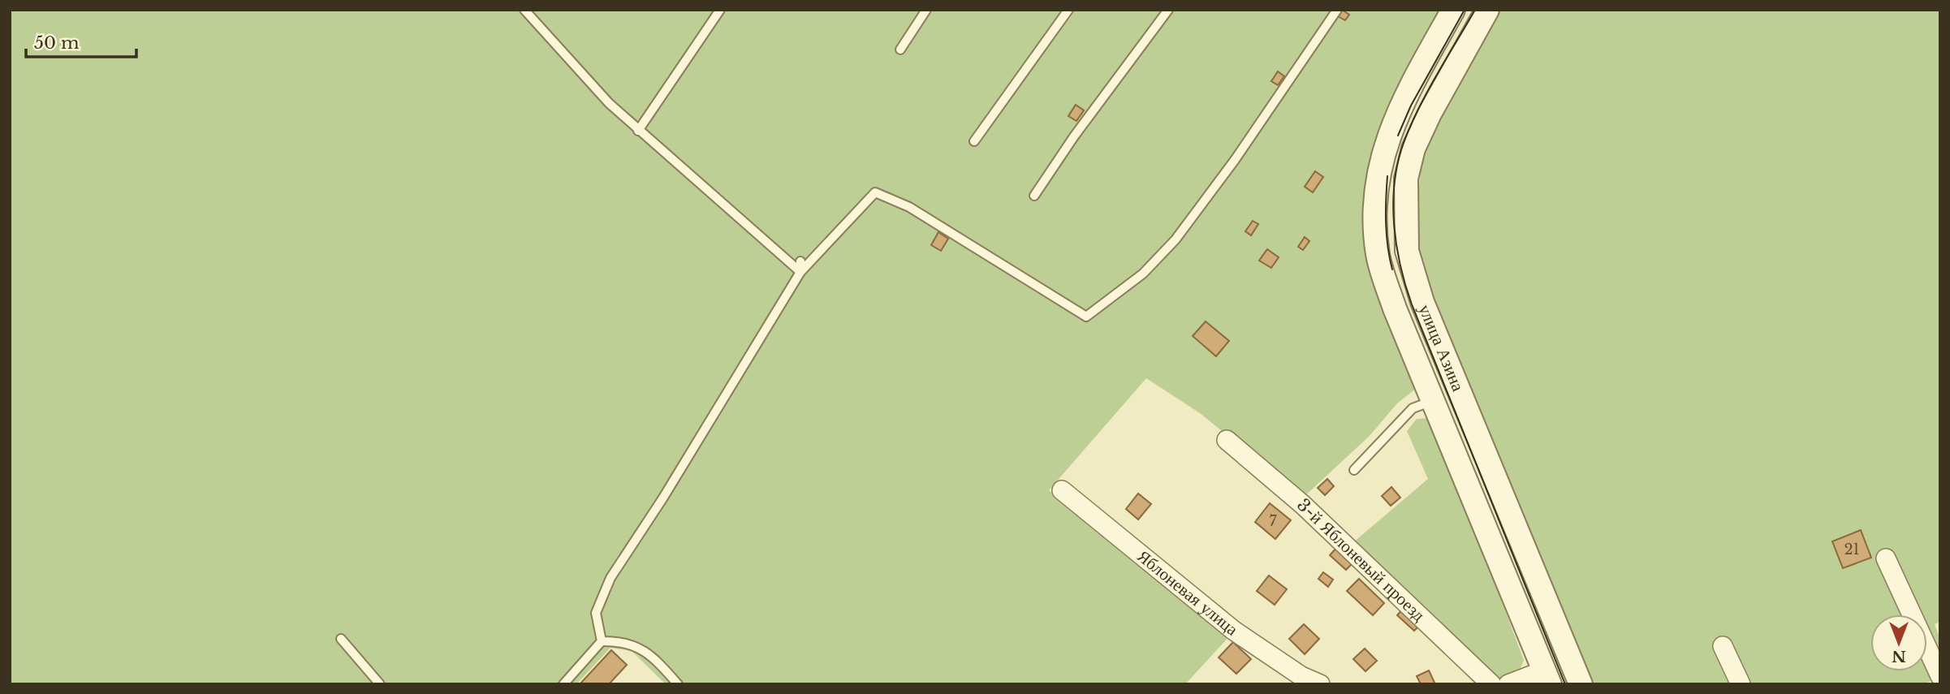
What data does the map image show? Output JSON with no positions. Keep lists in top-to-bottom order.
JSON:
{
  "streets": {
    "street": ["улица Азина", "3-й Яблоневый проезд", "Яблоневая улица"]
  },
  "house_numbers": ["7", "21"],
  "scale_bar": "50 m",
  "north": "bottom"
}
